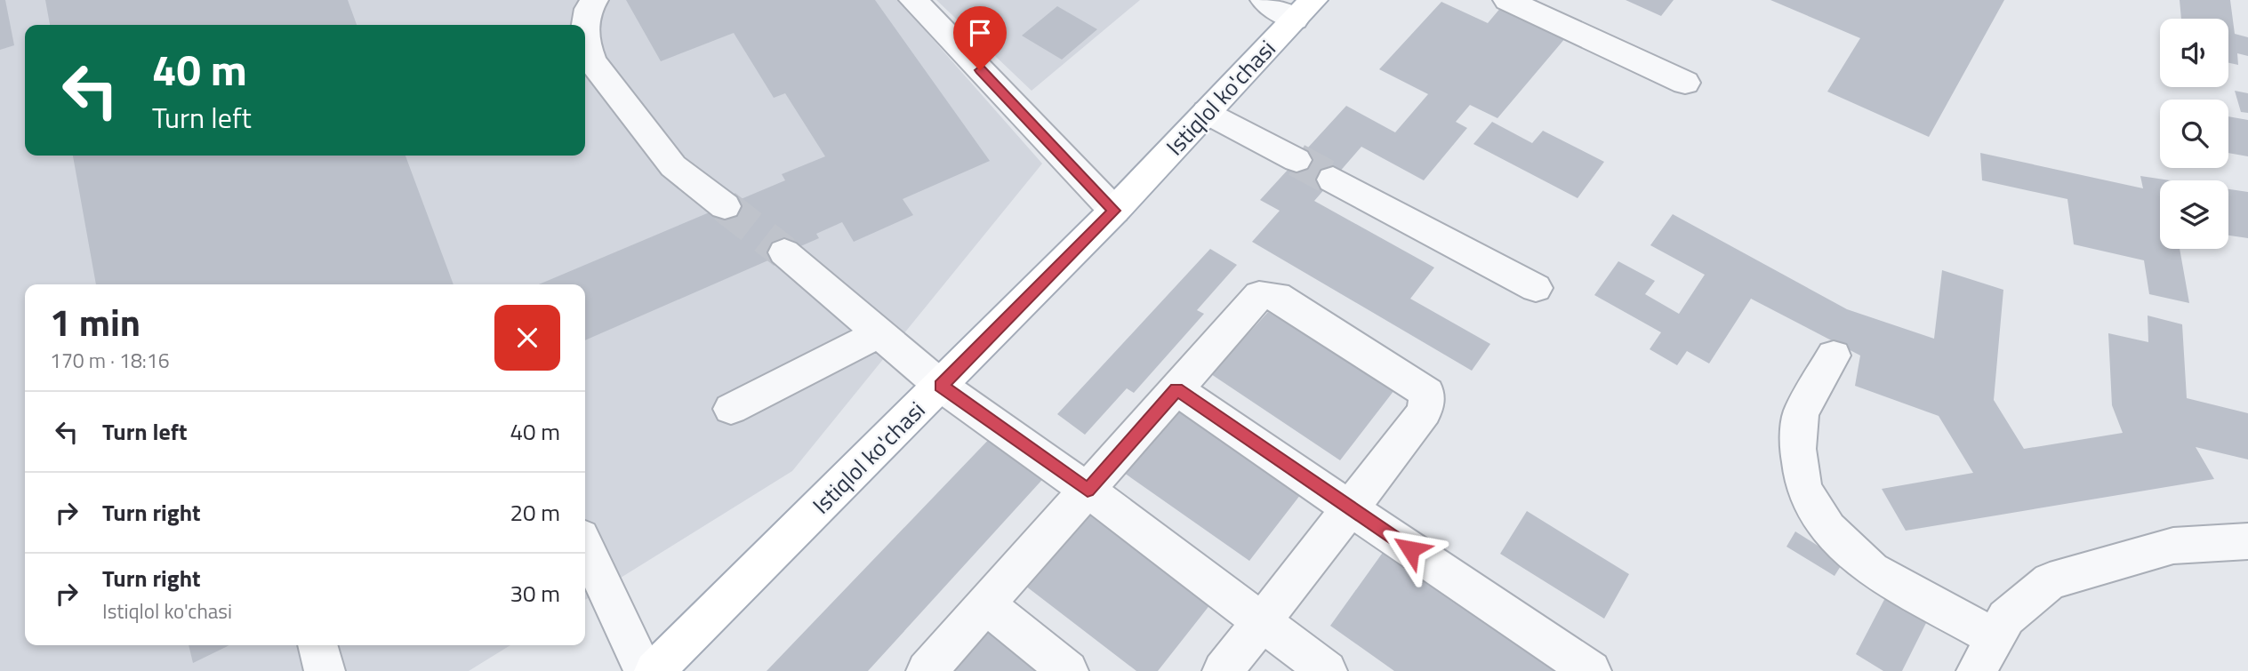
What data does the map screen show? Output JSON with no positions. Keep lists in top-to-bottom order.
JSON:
{
  "streets": {
    "main road": ["Istiqlol ko'chasi"]
  },
  "page": {
    "turn": ["40 m", "Turn left"],
    "heading": ["1 min", "170 m · 18:16"],
    "list": [
      {
        "name": "Turn left",
        "value": "40 m"
      },
      {
        "name": "Turn right",
        "value": "20 m"
      },
      {
        "name": "Turn right",
        "note": "Istiqlol ko'chasi",
        "value": "30 m"
      }
    ]
  }
}
